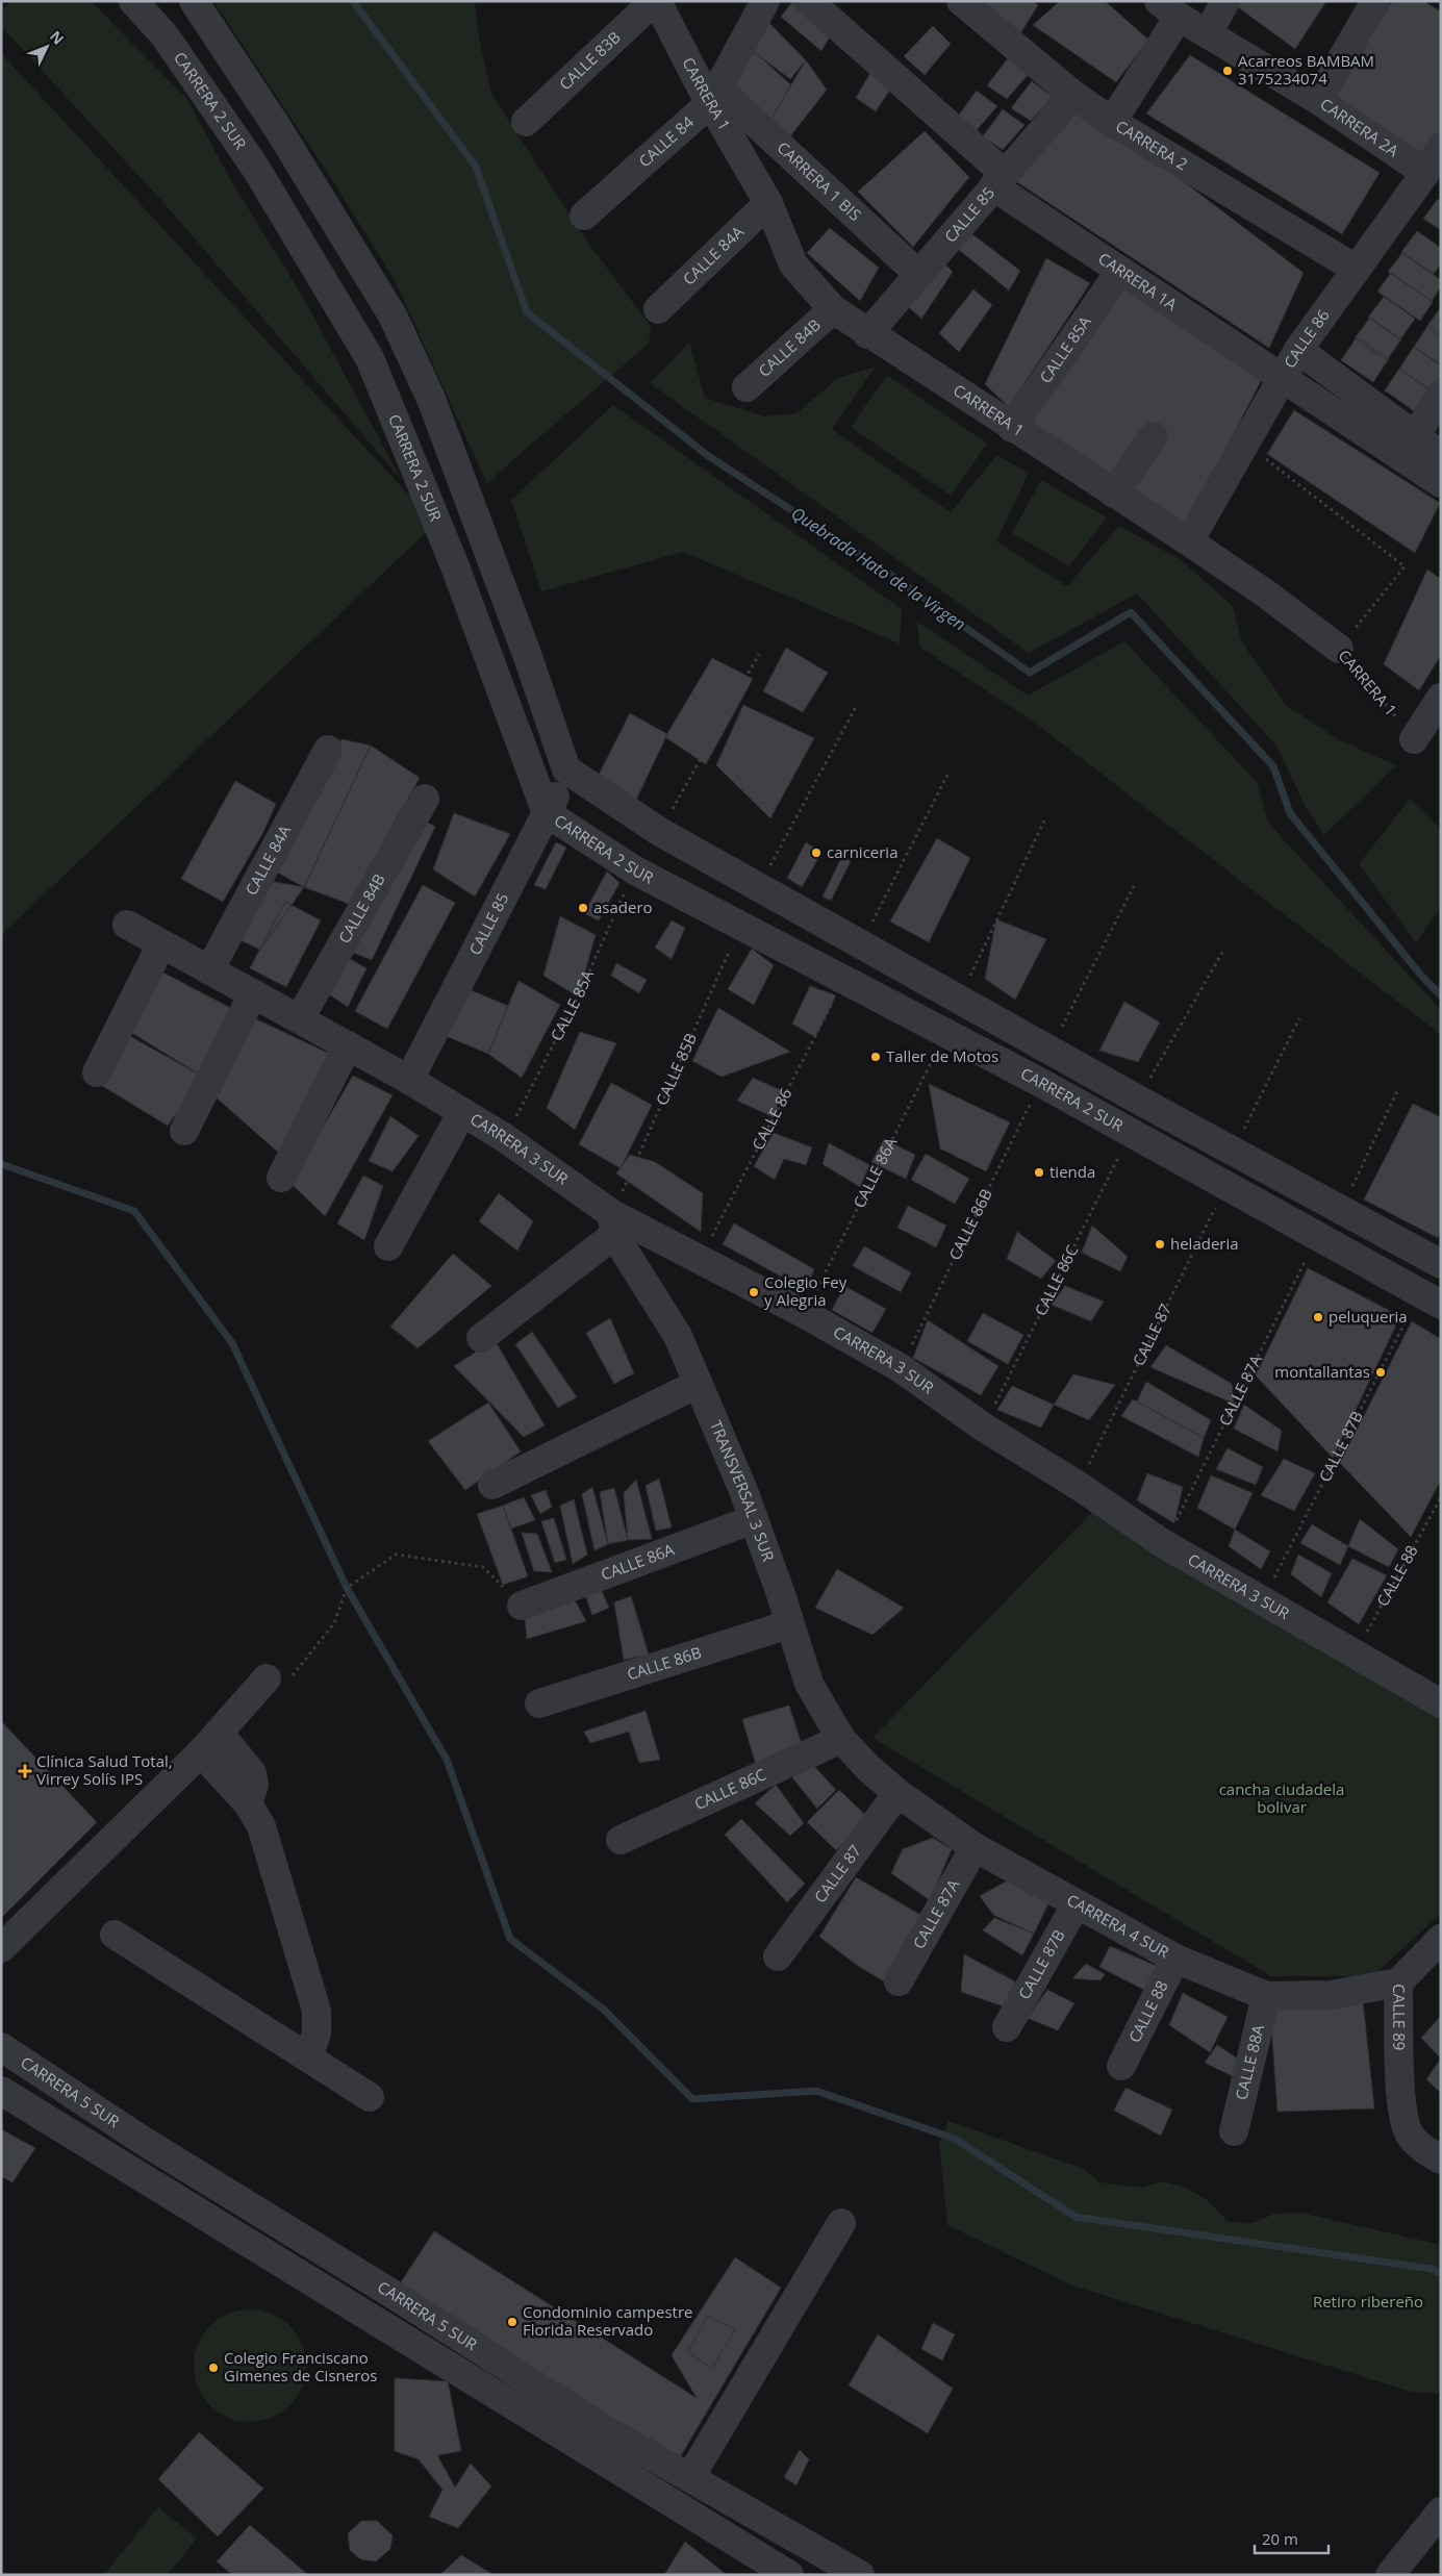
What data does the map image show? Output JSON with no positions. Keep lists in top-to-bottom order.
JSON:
{
  "streets": {
    "street": [
      "CALLE 83B",
      "CARRERA 1",
      "CARRERA 2 SUR",
      "CARRERA 2A",
      "CALLE 84",
      "CARRERA 2",
      "CARRERA 1 BIS",
      "CALLE 85",
      "CALLE 84A",
      "CARRERA 1A",
      "CALLE 86",
      "CALLE 84B",
      "CALLE 85A",
      "CARRERA 3 SUR",
      "CALLE 86A",
      "CALLE 86B",
      "CALLE 86C",
      "CALLE 87",
      "CALLE 87A",
      "CALLE 87B",
      "TRANSVERSAL 3 SUR",
      "CALLE 88",
      "CARRERA 4 SUR",
      "CALLE 89",
      "CALLE 88A",
      "CARRERA 5 SUR"
    ],
    "path": ["CALLE 85B"]
  },
  "crossings": [
    ["CALLE 83B", "CARRERA 1"],
    ["CARRERA 1", "CALLE 84"],
    ["CARRERA 1", "CARRERA 1 BIS"],
    ["CARRERA 1", "CALLE 85"],
    ["CARRERA 1", "CALLE 84A"],
    ["CARRERA 1", "CALLE 86"],
    ["CARRERA 1", "CALLE 84B"],
    ["CARRERA 1", "CALLE 85A"],
    ["CARRERA 2 SUR", "CALLE 85"],
    ["CARRERA 2 SUR", "CALLE 86"],
    ["CARRERA 2 SUR", "CALLE 85A"],
    ["CARRERA 2 SUR", "CALLE 85B"],
    ["CARRERA 2 SUR", "CALLE 86A"],
    ["CARRERA 2 SUR", "CALLE 86B"],
    ["CARRERA 2 SUR", "CALLE 86C"],
    ["CARRERA 2 SUR", "CALLE 87"],
    ["CARRERA 2 SUR", "CALLE 87A"],
    ["CARRERA 2 SUR", "CALLE 87B"],
    ["CARRERA 2A", "CALLE 86"],
    ["CALLE 84", "CARRERA 1 BIS"],
    ["CARRERA 2", "CALLE 85"],
    ["CARRERA 2", "CALLE 86"],
    ["CARRERA 1 BIS", "CALLE 85"],
    ["CALLE 85", "CARRERA 1A"],
    ["CALLE 85", "CARRERA 3 SUR"],
    ["CALLE 84A", "CARRERA 3 SUR"],
    ["CARRERA 1A", "CALLE 86"],
    ["CARRERA 1A", "CALLE 85A"],
    ["CALLE 86", "CARRERA 3 SUR"],
    ["CALLE 84B", "CARRERA 3 SUR"],
    ["CALLE 85A", "CARRERA 3 SUR"],
    ["CALLE 85B", "CARRERA 3 SUR"],
    ["CALLE 85B", "TRANSVERSAL 3 SUR"],
    ["CARRERA 3 SUR", "CALLE 86A"],
    ["CARRERA 3 SUR", "CALLE 86B"],
    ["CARRERA 3 SUR", "CALLE 86C"],
    ["CARRERA 3 SUR", "CALLE 87"],
    ["CARRERA 3 SUR", "CALLE 87A"],
    ["CARRERA 3 SUR", "CALLE 87B"],
    ["CARRERA 3 SUR", "TRANSVERSAL 3 SUR"],
    ["CARRERA 3 SUR", "CALLE 88"],
    ["CALLE 86A", "TRANSVERSAL 3 SUR"],
    ["CALLE 86B", "TRANSVERSAL 3 SUR"],
    ["CALLE 86C", "TRANSVERSAL 3 SUR"],
    ["CALLE 87", "CARRERA 4 SUR"],
    ["CALLE 87A", "CARRERA 4 SUR"],
    ["CALLE 87B", "CARRERA 4 SUR"],
    ["TRANSVERSAL 3 SUR", "CARRERA 4 SUR"],
    ["CALLE 88", "CARRERA 4 SUR"],
    ["CARRERA 4 SUR", "CALLE 89"],
    ["CARRERA 4 SUR", "CALLE 88A"]
  ],
  "water": ["Quebrada Hato de la Virgen"],
  "parks": ["cancha ciudadela bolivar", "Retiro ribereño"],
  "places": {
    "other": [
      "Acarreos BAMBAM 3175234074",
      "carniceria",
      "asadero",
      "Taller de Motos",
      "tienda",
      "heladeria",
      "Colegio Fey y Alegria",
      "peluqueria",
      "montallantas",
      "Condominio campestre Florida Reservado",
      "Colegio Franciscano Gimenes de Cisneros"
    ],
    "health": ["Clínica Salud Total, Virrey Solís IPS"]
  },
  "scale_bar": "20 m",
  "north": "top right"
}
